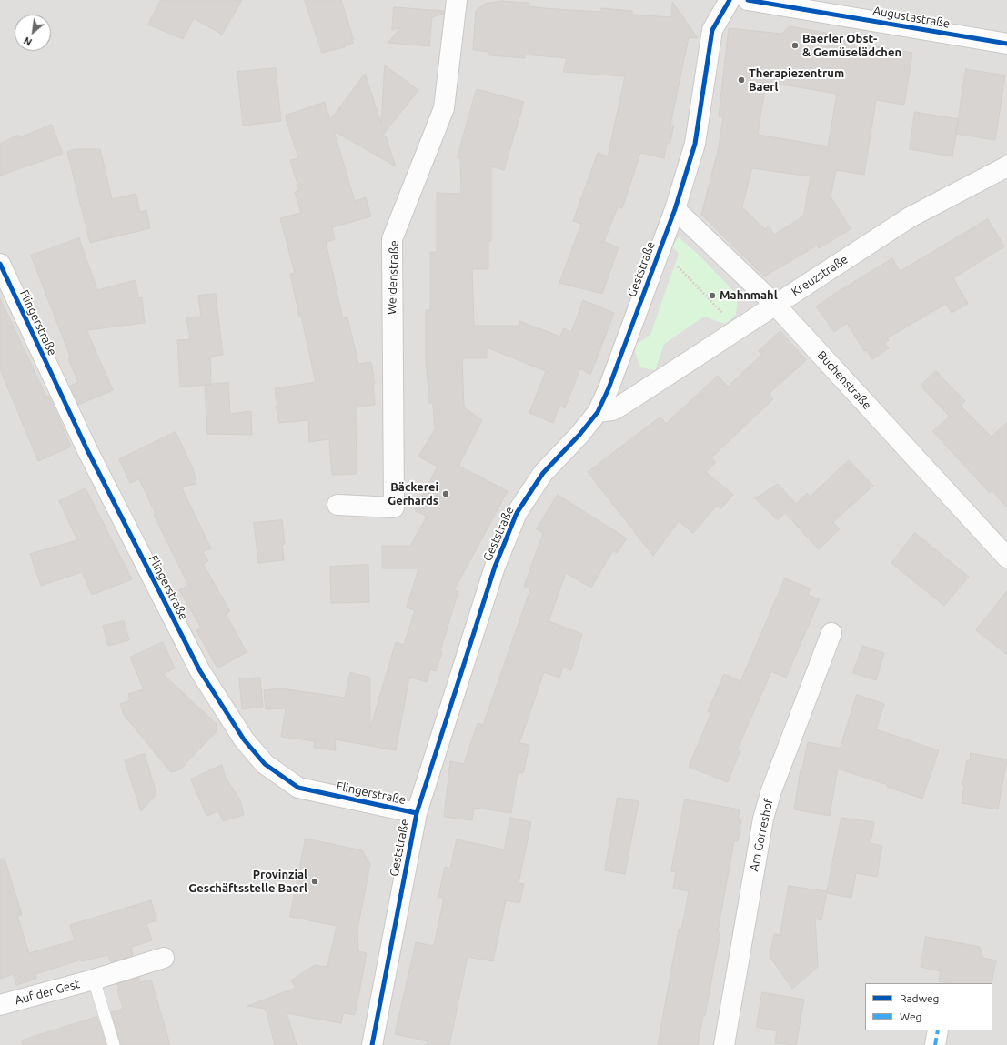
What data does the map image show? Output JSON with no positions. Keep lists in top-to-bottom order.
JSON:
{
  "streets": {
    "street": [
      "Augustastraße",
      "Geststraße",
      "Kreuzstraße",
      "Weidenstraße",
      "Flingerstraße",
      "Buchenstraße",
      "Am Gorreshof",
      "Auf der Gest"
    ]
  },
  "crossings": [
    ["Geststraße", "Kreuzstraße"],
    ["Geststraße", "Flingerstraße"],
    ["Geststraße", "Buchenstraße"],
    ["Kreuzstraße", "Buchenstraße"]
  ],
  "places": [
    "Baerler Obst- & Gemüselädchen",
    "Therapiezentrum Baerl",
    "Mahnmahl",
    "Bäckerei Gerhards",
    "Provinzial Geschäftsstelle Baerl"
  ],
  "legend": ["Radweg", "Weg"],
  "north": "bottom left"
}
